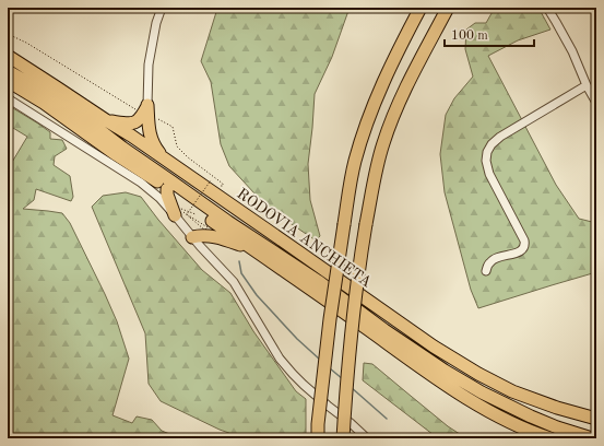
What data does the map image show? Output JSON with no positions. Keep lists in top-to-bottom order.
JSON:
{
  "streets": {
    "highway": ["RODOVIA ANCHIETA"]
  },
  "scale_bar": "100 m"
}
